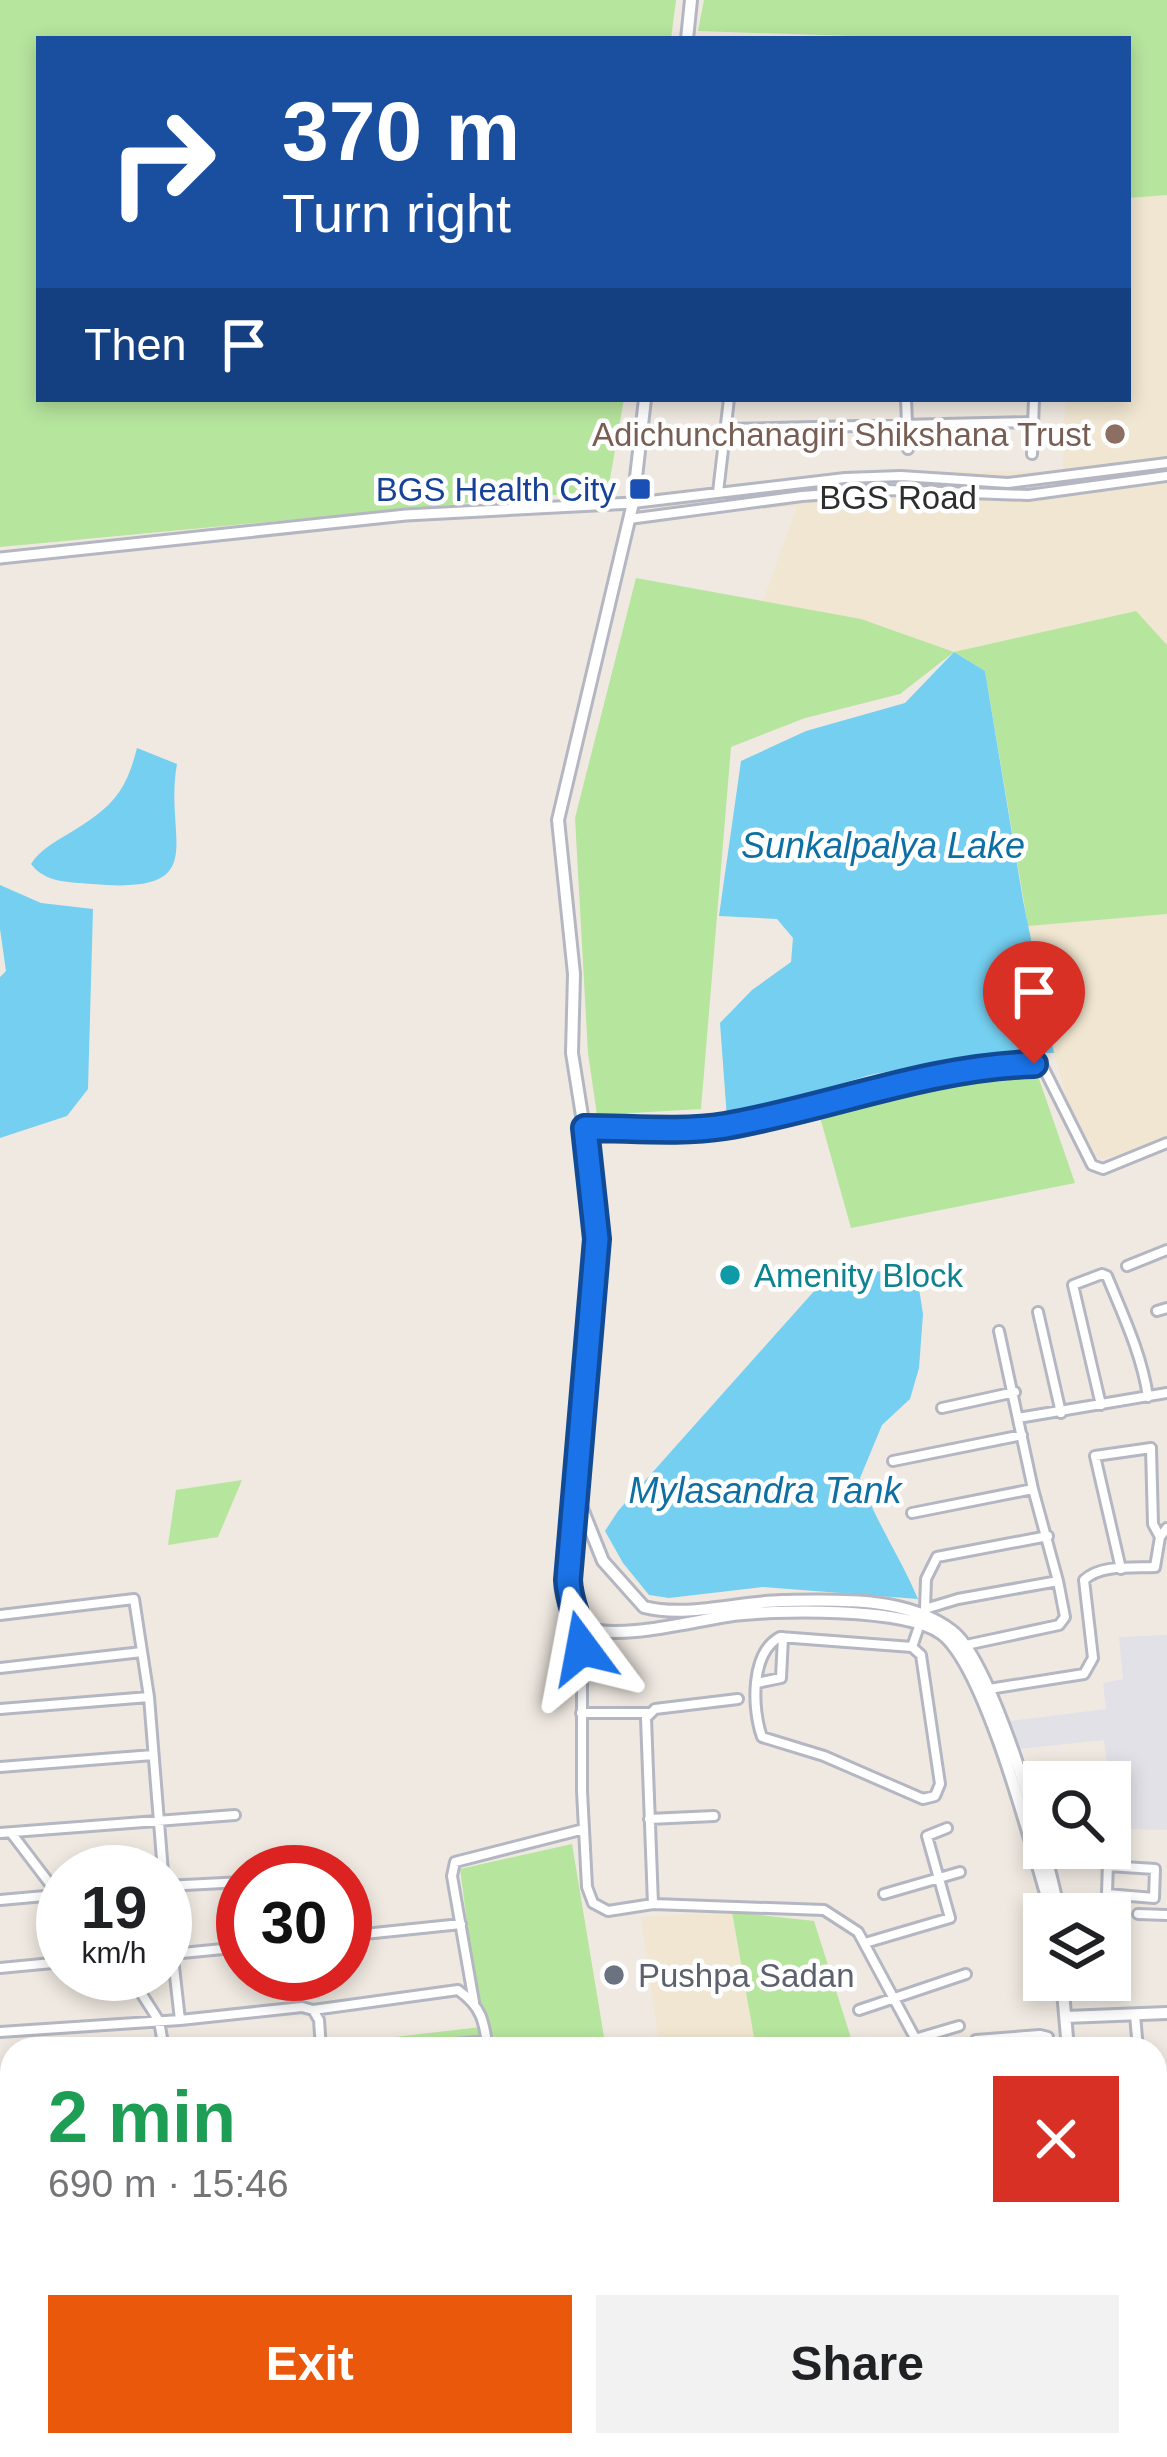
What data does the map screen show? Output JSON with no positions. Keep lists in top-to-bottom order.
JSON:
{
  "streets": {
    "street": ["BGS Road"]
  },
  "water": ["Sunkalpalya Lake", "Mylasandra Tank"],
  "places": {
    "other": ["Adichunchanagiri Shikshana Trust", "Amenity Block", "Pushpa Sadan"],
    "transit": ["BGS Health City"]
  },
  "page": {
    "turn": ["370 m", "Turn right"],
    "then": "Then",
    "speed": "19 km/h",
    "limit": "30",
    "heading": ["2 min", "690 m · 15:46"],
    "buttons": ["Exit", "Share"]
  }
}
